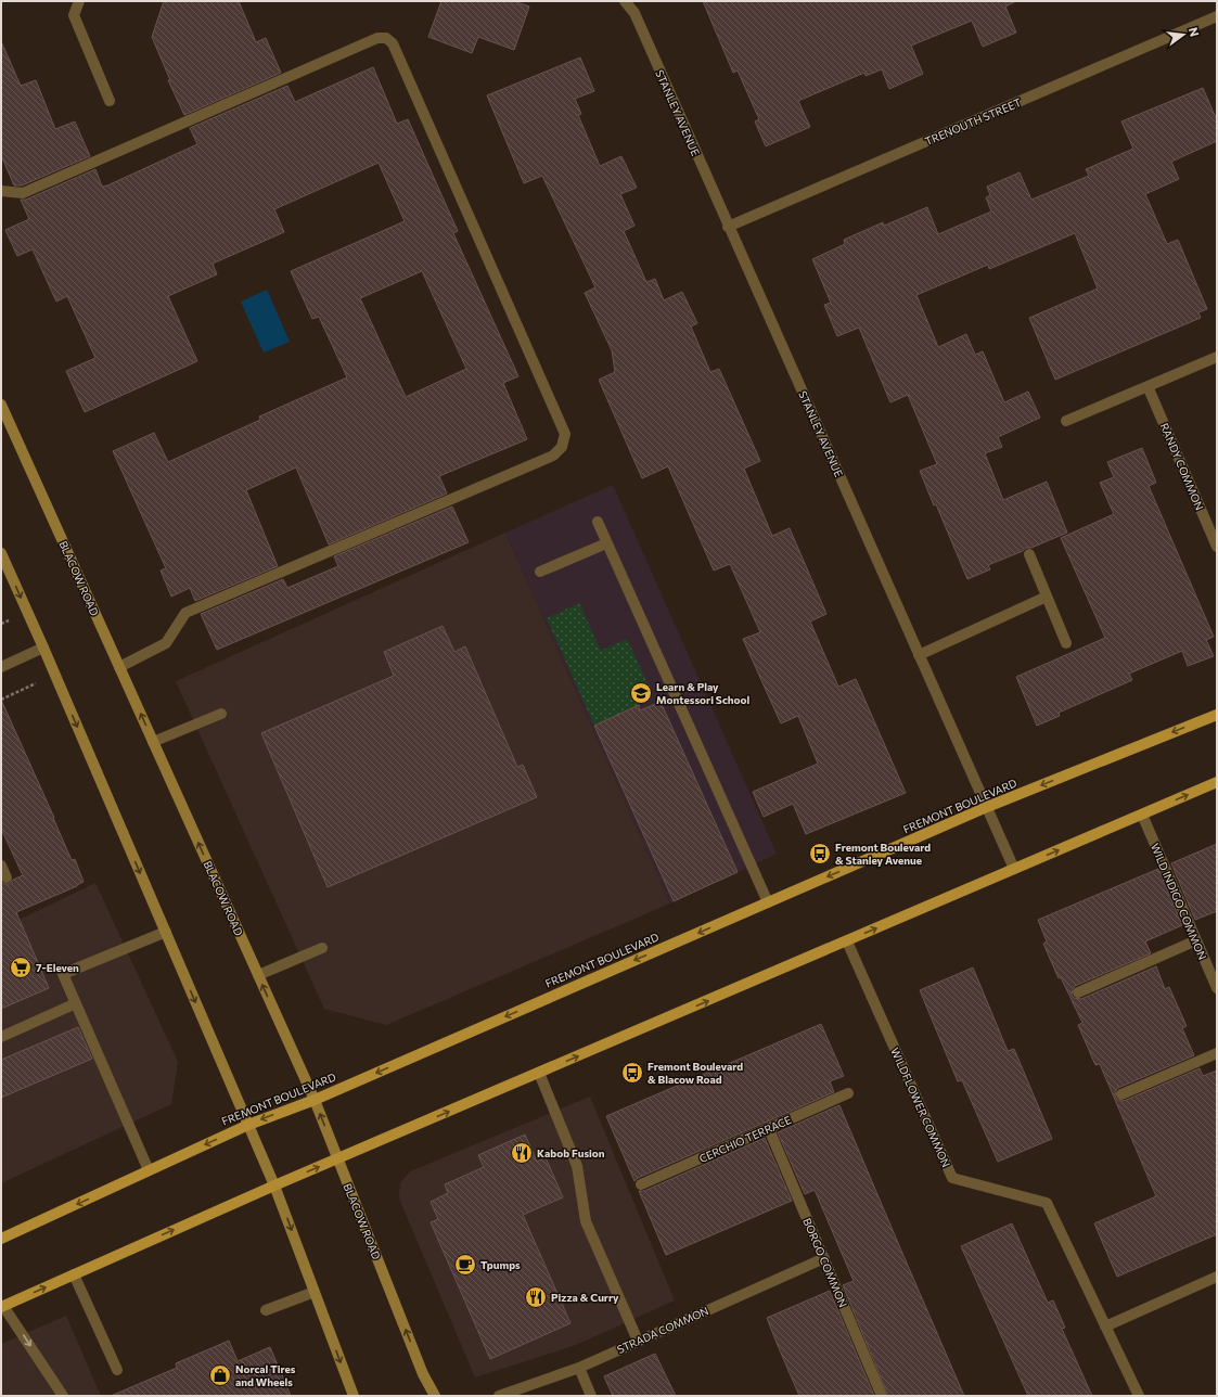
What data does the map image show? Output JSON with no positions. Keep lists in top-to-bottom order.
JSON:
{
  "streets": {
    "main road": ["BLACOW ROAD", "FREMONT BOULEVARD"],
    "street": [
      "STANLEY AVENUE",
      "TRENOUTH STREET",
      "RANDY COMMON",
      "WILD INDIGO COMMON",
      "WILDFLOWER COMMON",
      "CERCHIO TERRACE",
      "BORGO COMMON",
      "STRADA COMMON"
    ]
  },
  "crossings": [
    ["STANLEY AVENUE", "TRENOUTH STREET"],
    ["STANLEY AVENUE", "FREMONT BOULEVARD"],
    ["BLACOW ROAD", "FREMONT BOULEVARD"],
    ["CERCHIO TERRACE", "BORGO COMMON"],
    ["BORGO COMMON", "STRADA COMMON"]
  ],
  "places": {
    "school or university": ["Learn & Play Montessori School"],
    "bus stop": ["Fremont Boulevard & Stanley Avenue", "Fremont Boulevard & Blacow Road"],
    "supermarket": ["7-Eleven"],
    "restaurant": ["Kabob Fusion", "Pizza & Curry"],
    "cafe": ["Tpumps"],
    "shop": ["Norcal Tires and Wheels"]
  },
  "north": "right"
}
